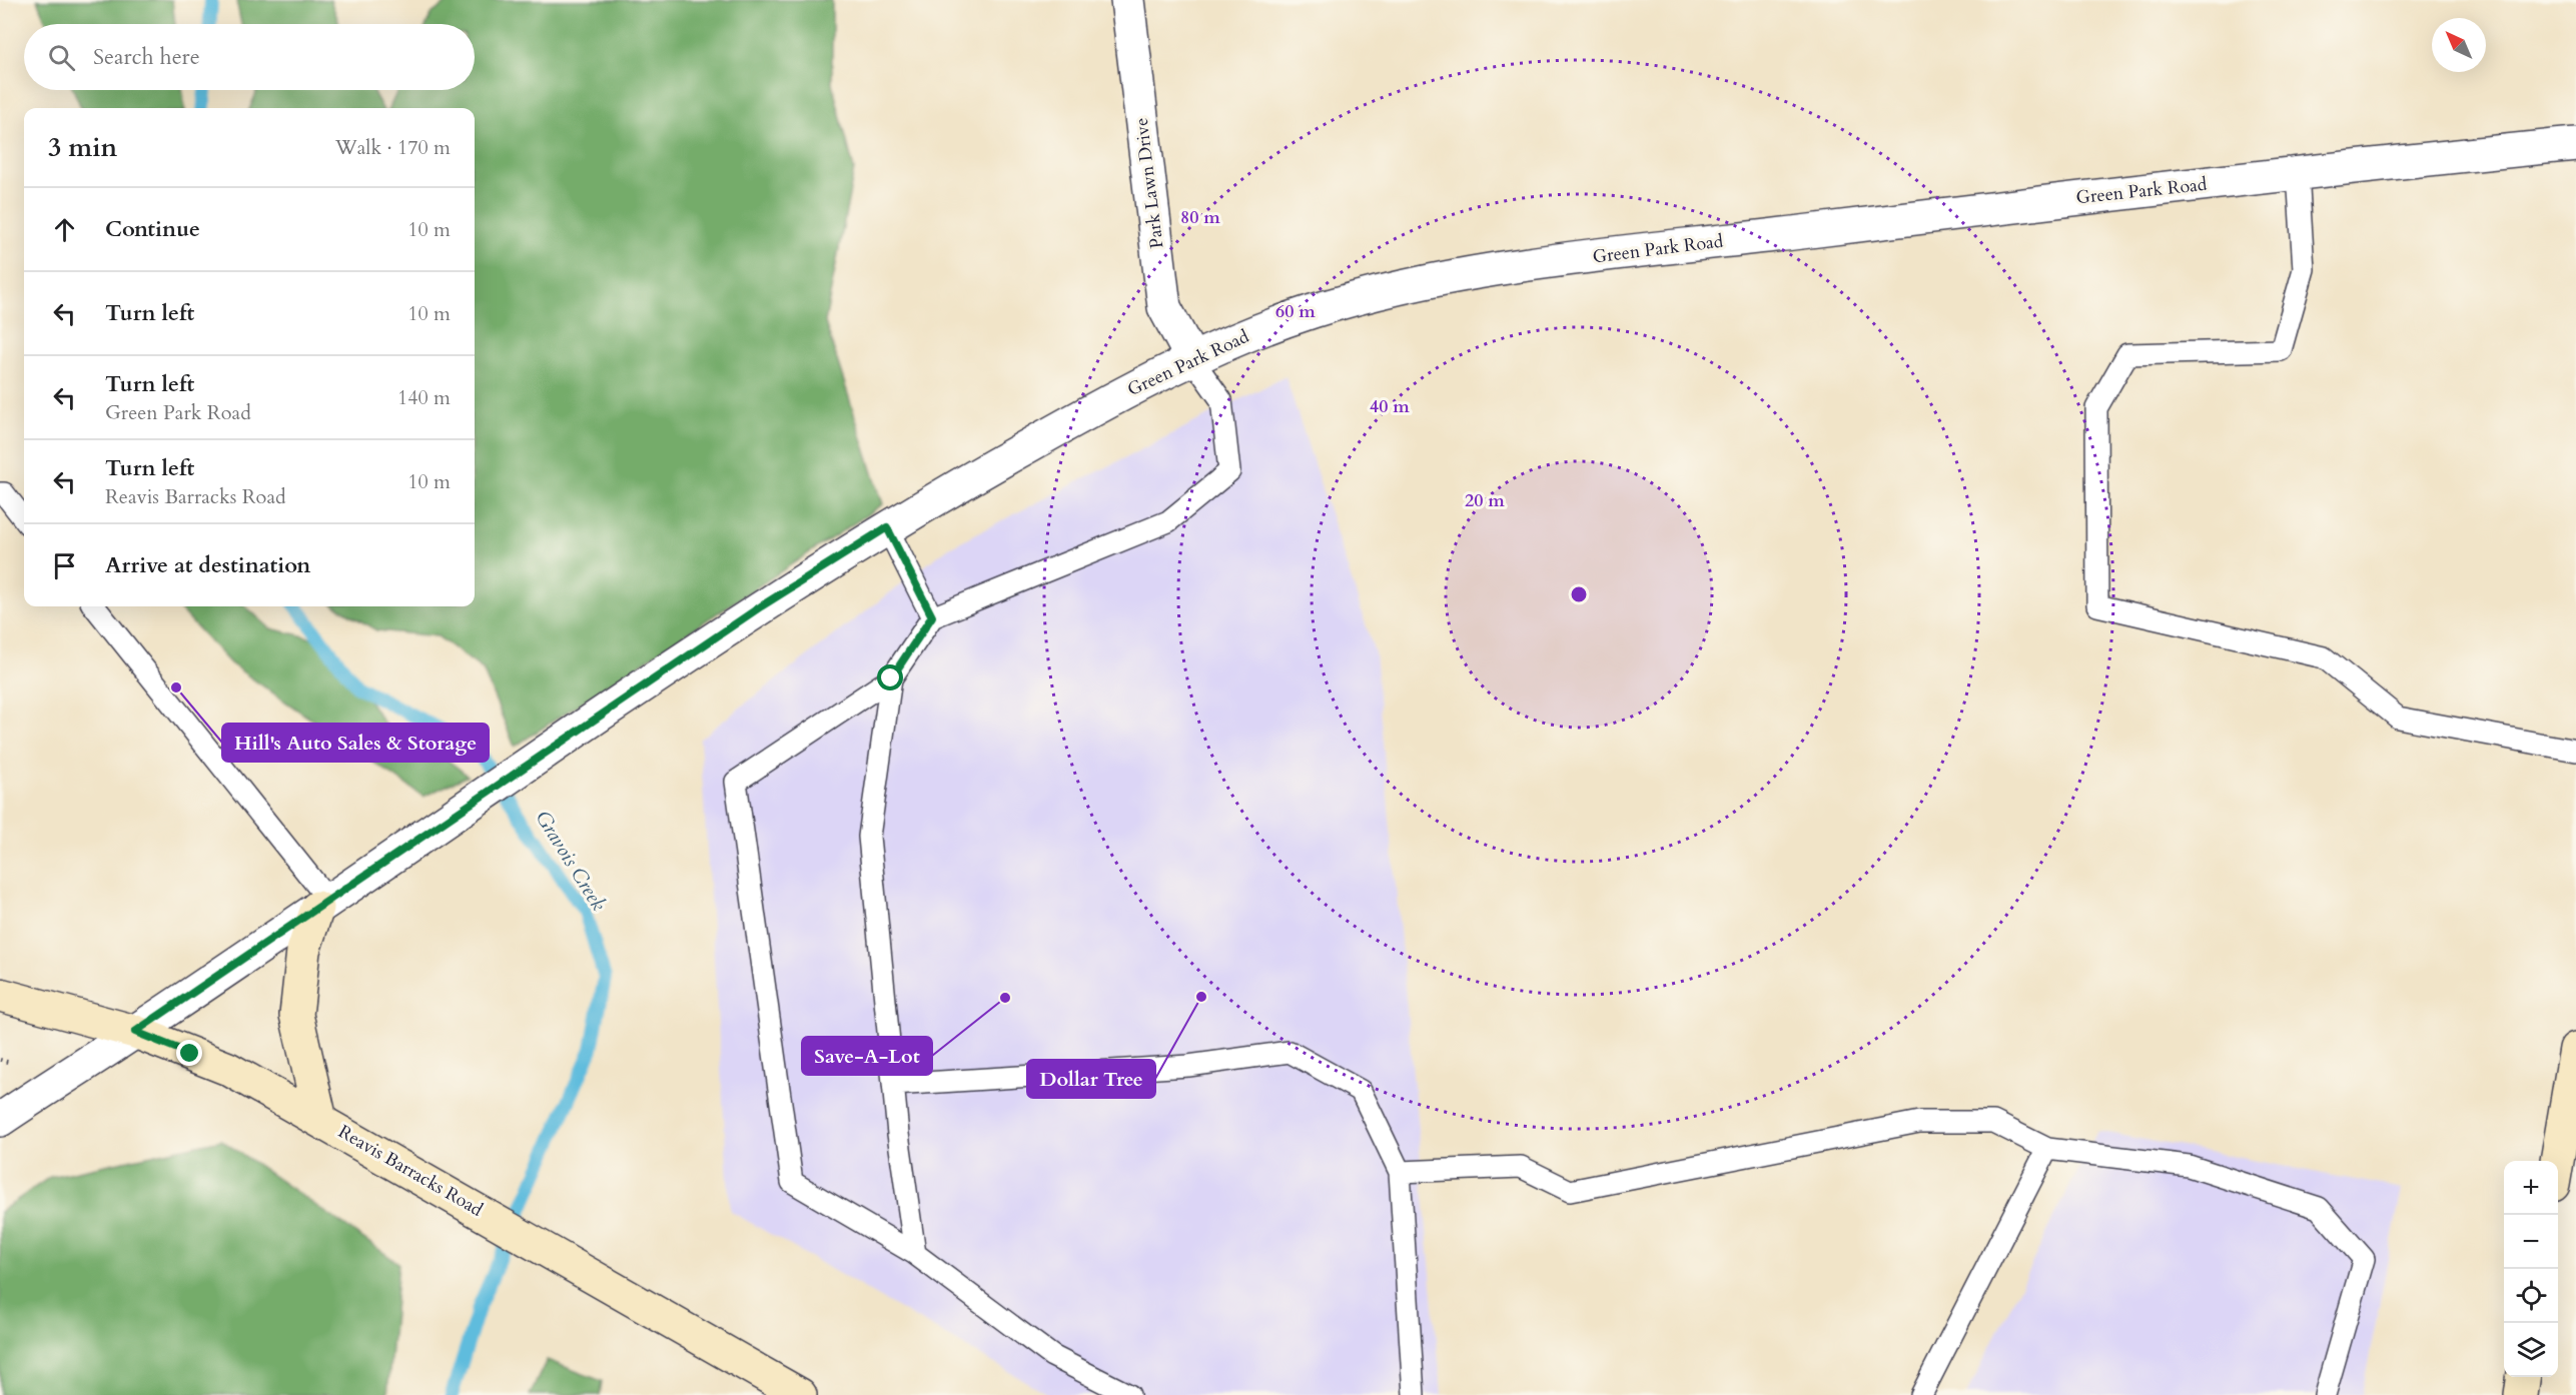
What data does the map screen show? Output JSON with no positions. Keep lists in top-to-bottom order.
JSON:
{
  "streets": {
    "main road": ["Reavis Barracks Road"],
    "street": ["Park Lawn Drive", "Green Park Road"]
  },
  "crossings": [
    ["Park Lawn Drive", "Green Park Road"],
    ["Green Park Road", "Reavis Barracks Road"]
  ],
  "water": ["Gravois Creek"],
  "places": ["Hill's Auto Sales & Storage", "Dollar Tree", "Save-A-Lot"],
  "north": "top left",
  "page": {
    "search": "Search here",
    "heading": ["3 min", "Walk · 170 m"],
    "list": [
      ["Continue", "10 m"],
      ["Turn left", "10 m"],
      ["Turn left", "Green Park Road", "140 m"],
      ["Turn left", "Reavis Barracks Road", "10 m"],
      "Arrive at destination"
    ],
    "map_buttons": ["+", "−"]
  },
  "rings": [
    "80 m",
    "60 m",
    "40 m",
    "20 m"
  ]
}
